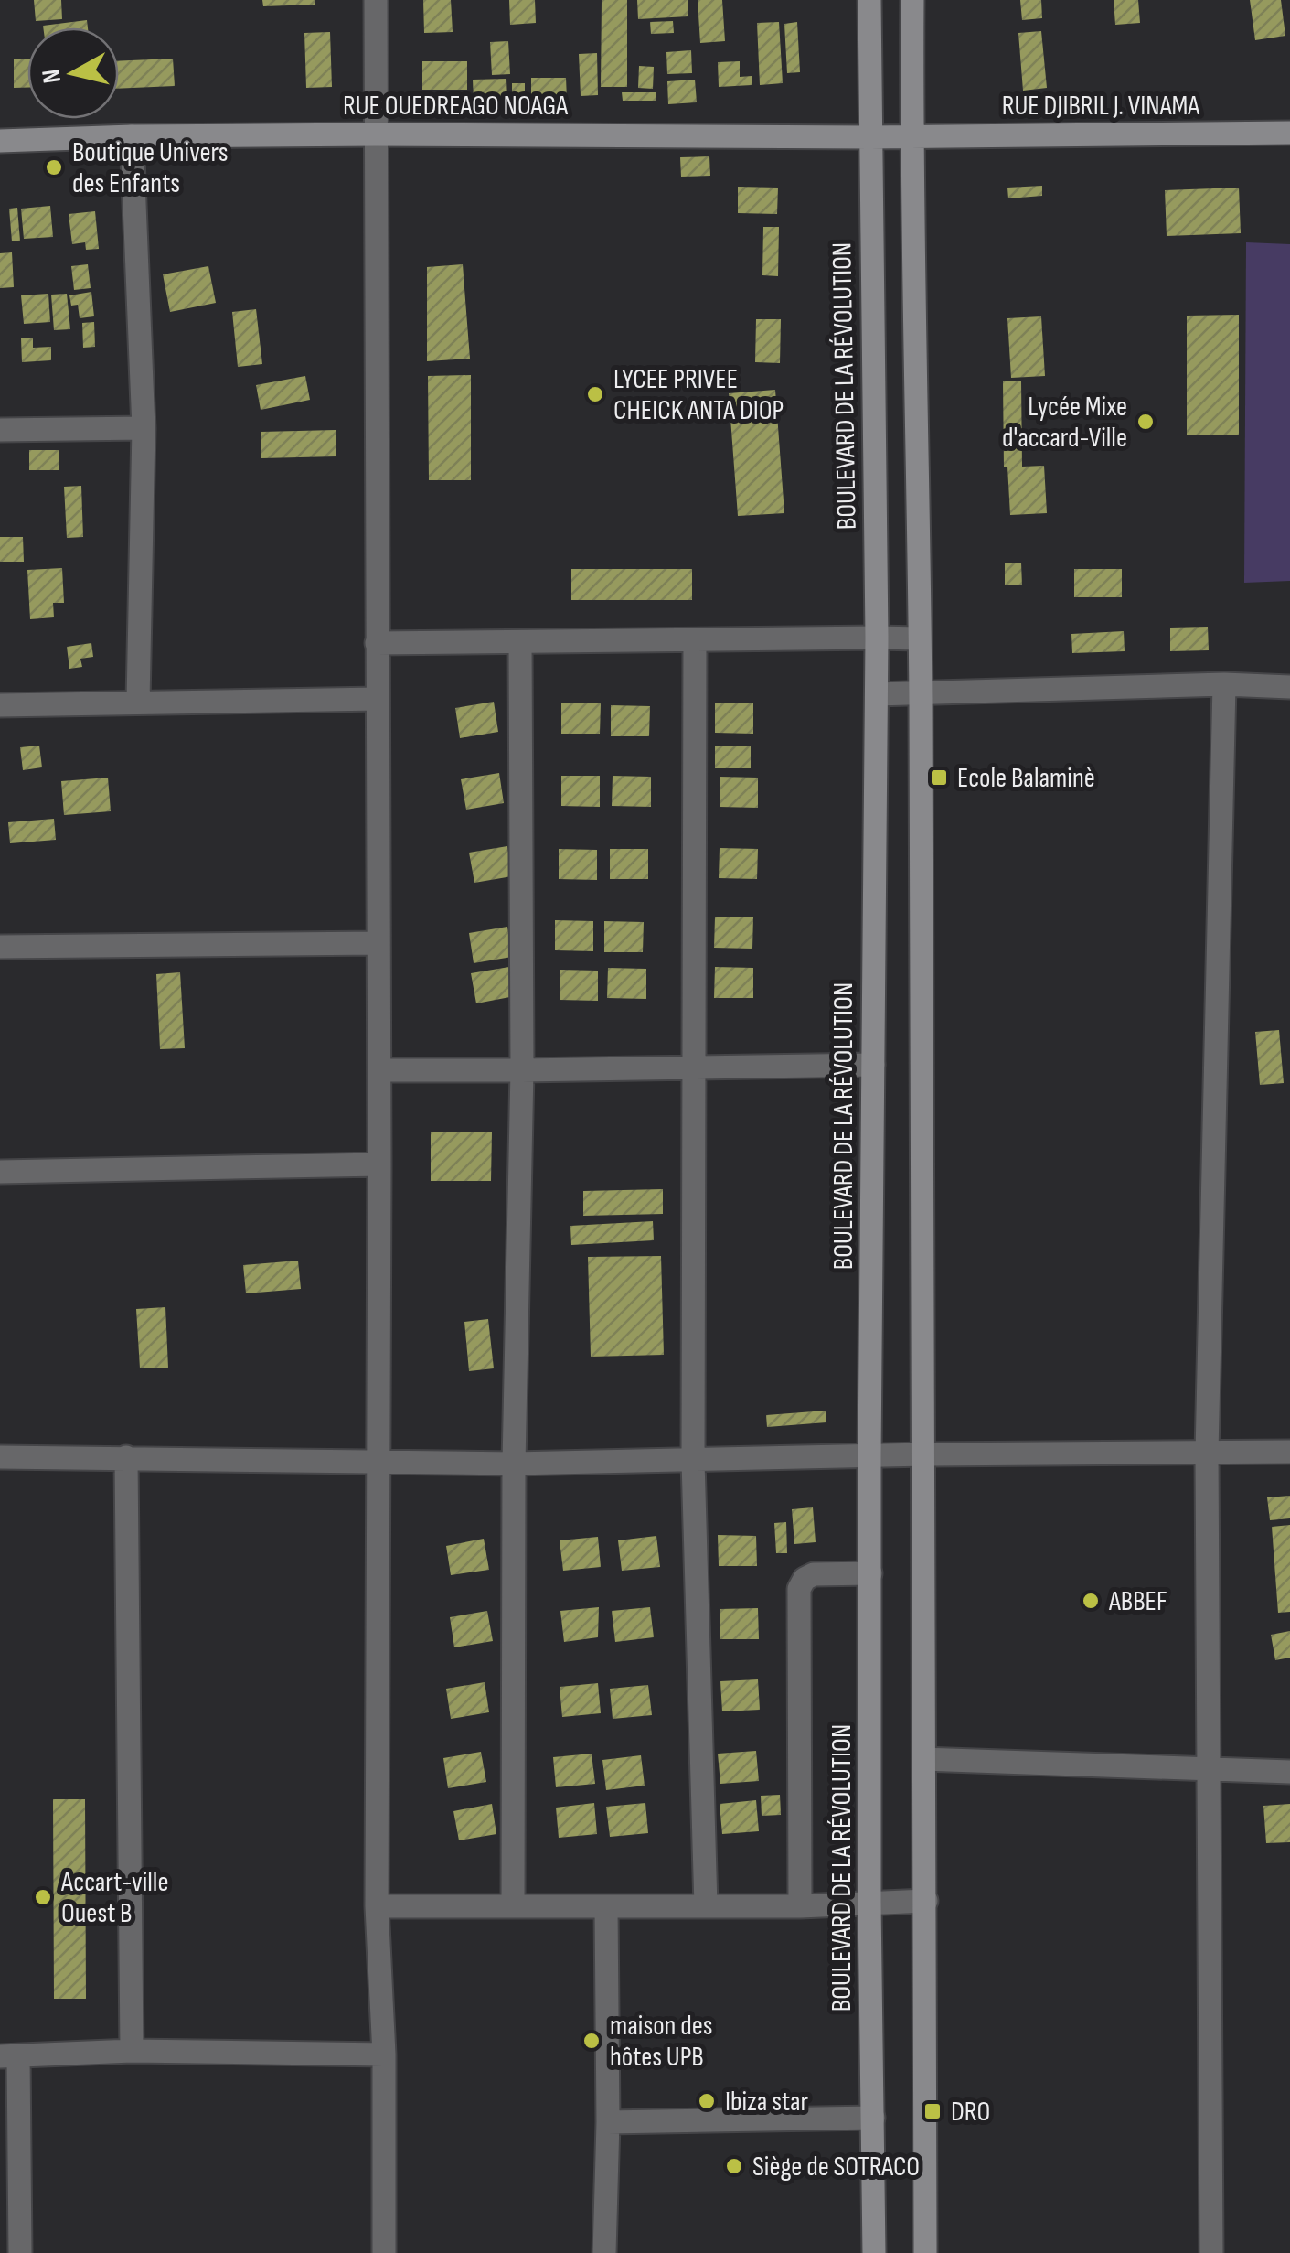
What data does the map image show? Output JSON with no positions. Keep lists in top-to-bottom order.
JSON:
{
  "streets": {
    "main road": ["RUE OUEDREAGO NOAGA", "RUE DJIBRIL J. VINAMA", "BOULEVARD DE LA RÉVOLUTION"]
  },
  "crossings": [
    ["RUE OUEDREAGO NOAGA", "RUE DJIBRIL J. VINAMA"],
    ["RUE OUEDREAGO NOAGA", "BOULEVARD DE LA RÉVOLUTION"]
  ],
  "places": {
    "other": [
      "Boutique Univers des Enfants",
      "LYCEE PRIVEE CHEICK ANTA DIOP",
      "Lycée Mixe d'accard-Ville",
      "ABBEF",
      "Accart-ville Ouest B",
      "maison des hôtes UPB",
      "Ibiza star",
      "Siège de SOTRACO"
    ],
    "transit": ["Ecole Balaminè", "DRO"]
  },
  "north": "left"
}
